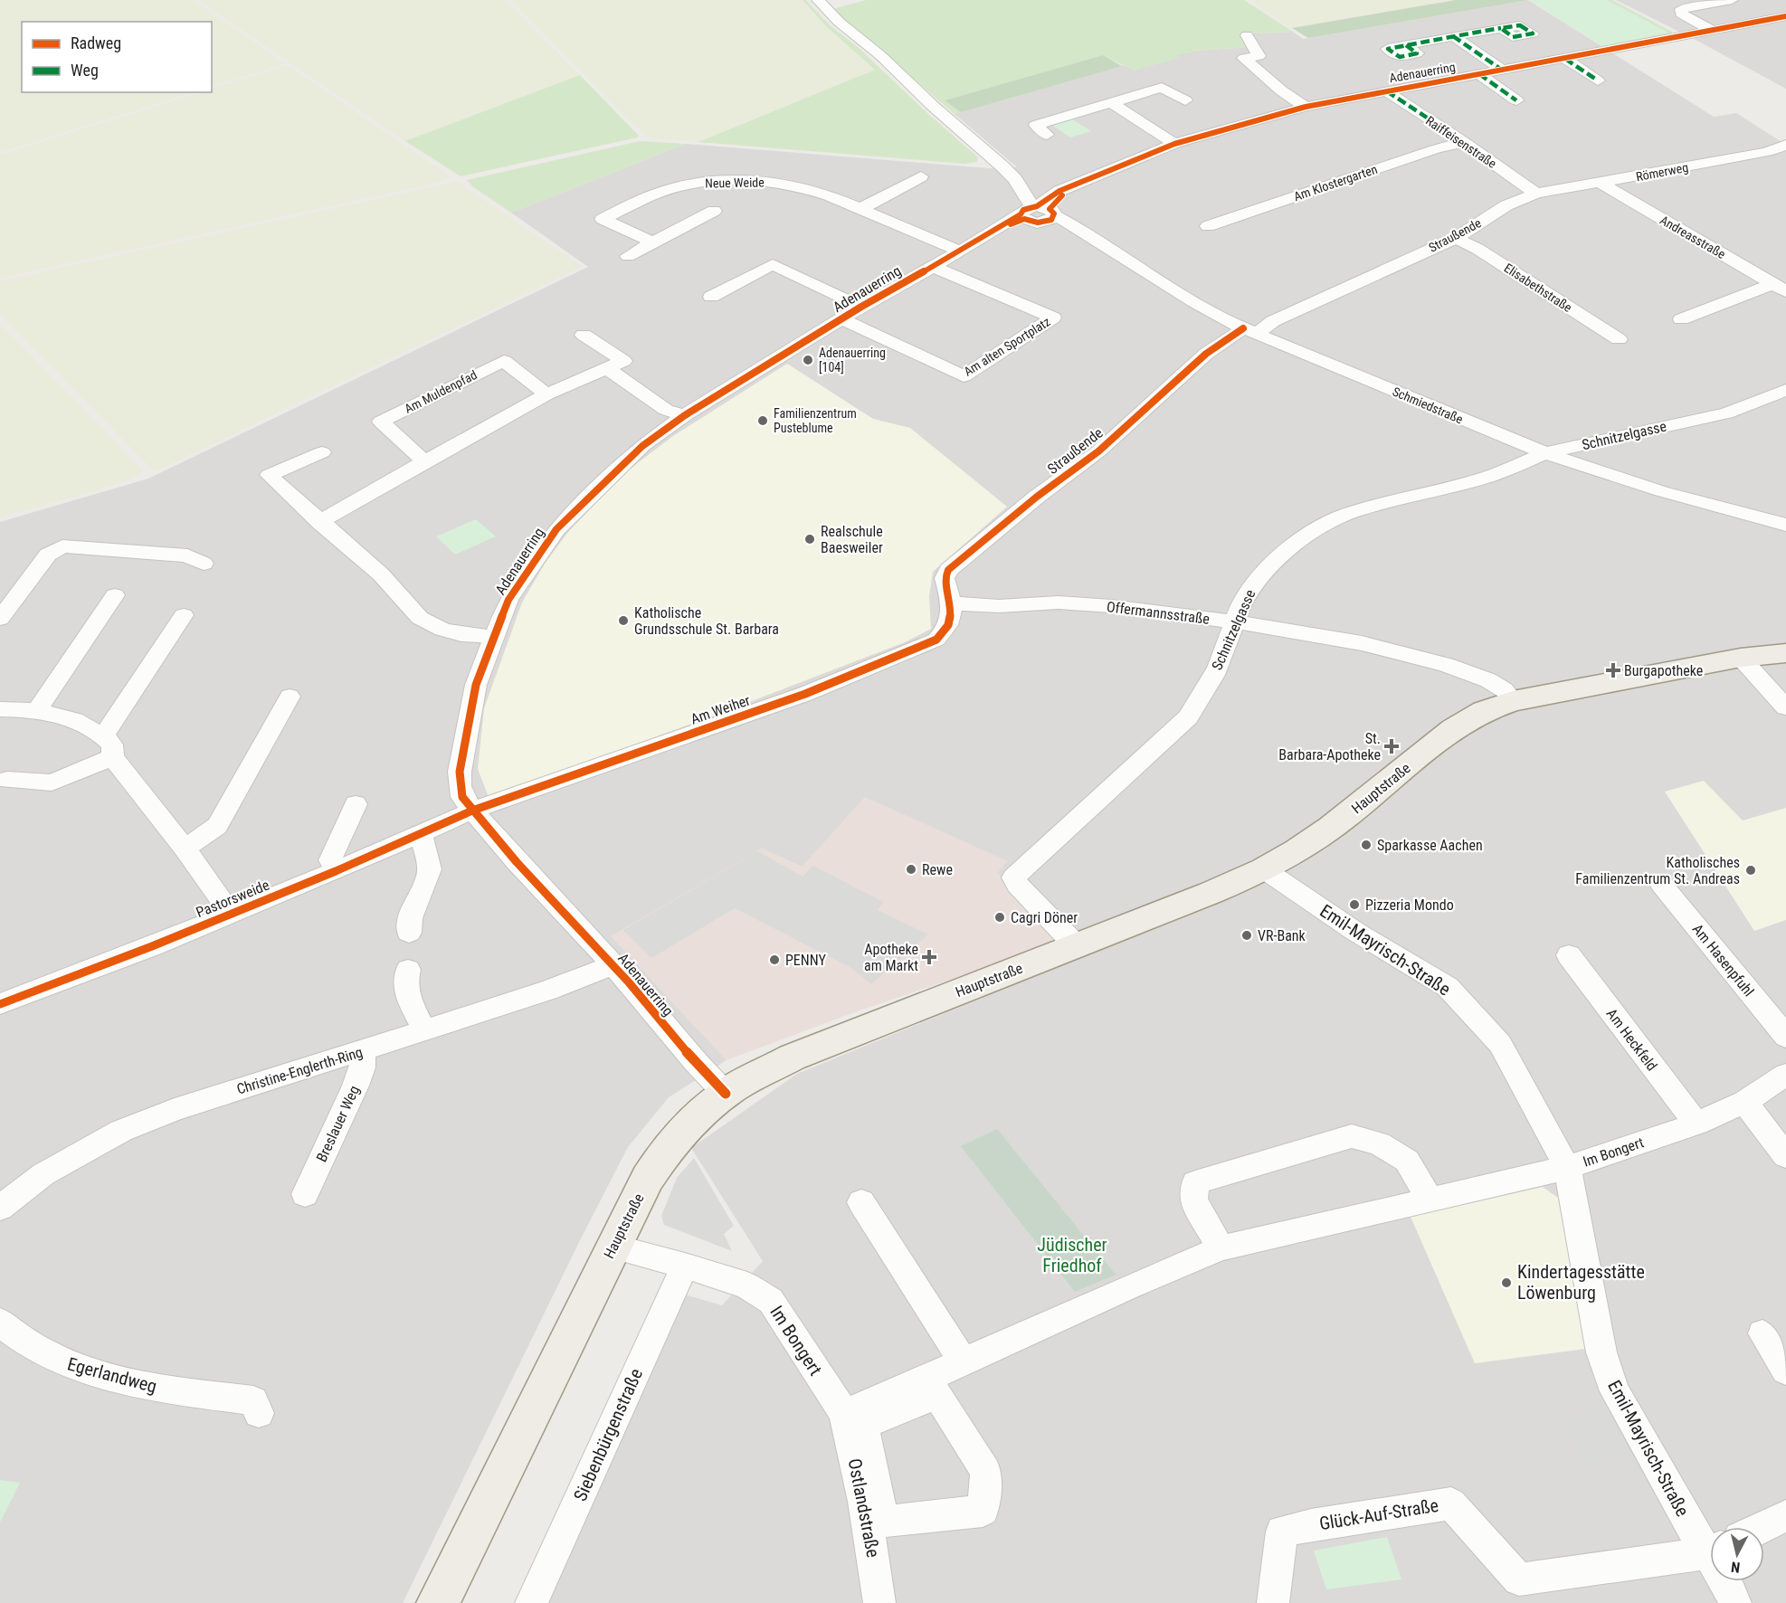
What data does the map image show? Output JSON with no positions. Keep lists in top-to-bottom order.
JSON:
{
  "streets": {
    "main road": ["Hauptstraße"],
    "street": [
      "Adenauerring",
      "Raiffeisenstraße",
      "Römerweg",
      "Neue Weide",
      "Am Klostergarten",
      "Straußende",
      "Andreasstraße",
      "Elisabethstraße",
      "Am alten Sportplatz",
      "Am Muldenpfad",
      "Schmiedstraße",
      "Schnitzelgasse",
      "Offermannsstraße",
      "Am Weiher",
      "Pastorsweide",
      "Emil-Mayrisch-Straße",
      "Am Hasenpfuhl",
      "Am Heckfeld",
      "Christine-Englerth-Ring",
      "Breslauer Weg",
      "Im Bongert",
      "Egerlandweg",
      "Siebenbürgenstraße",
      "Ostlandstraße",
      "Glück-Auf-Straße"
    ]
  },
  "crossings": [
    ["Adenauerring", "Raiffeisenstraße"],
    ["Adenauerring", "Neue Weide"],
    ["Adenauerring", "Am alten Sportplatz"],
    ["Adenauerring", "Schmiedstraße"],
    ["Adenauerring", "Am Weiher"],
    ["Adenauerring", "Hauptstraße"],
    ["Adenauerring", "Pastorsweide"],
    ["Adenauerring", "Christine-Englerth-Ring"],
    ["Raiffeisenstraße", "Römerweg"],
    ["Raiffeisenstraße", "Am Klostergarten"],
    ["Raiffeisenstraße", "Straußende"],
    ["Römerweg", "Straußende"],
    ["Römerweg", "Andreasstraße"],
    ["Straußende", "Elisabethstraße"],
    ["Straußende", "Schmiedstraße"],
    ["Straußende", "Offermannsstraße"],
    ["Straußende", "Am Weiher"],
    ["Schmiedstraße", "Schnitzelgasse"],
    ["Schnitzelgasse", "Offermannsstraße"],
    ["Schnitzelgasse", "Hauptstraße"],
    ["Offermannsstraße", "Am Weiher"],
    ["Offermannsstraße", "Hauptstraße"],
    ["Am Weiher", "Pastorsweide"],
    ["Hauptstraße", "Emil-Mayrisch-Straße"],
    ["Hauptstraße", "Im Bongert"],
    ["Emil-Mayrisch-Straße", "Im Bongert"],
    ["Am Heckfeld", "Im Bongert"],
    ["Christine-Englerth-Ring", "Breslauer Weg"],
    ["Im Bongert", "Siebenbürgenstraße"],
    ["Im Bongert", "Ostlandstraße"]
  ],
  "parks": ["Jüdischer Friedhof"],
  "places": {
    "other": [
      "Adenauerring [104]",
      "Familienzentrum Pusteblume",
      "Realschule Baesweiler",
      "Katholische Grundsschule St. Barbara",
      "Sparkasse Aachen",
      "Rewe",
      "Katholisches Familienzentrum St. Andreas",
      "Pizzeria Mondo",
      "Cagri Döner",
      "VR-Bank",
      "PENNY",
      "Kindertagesstätte Löwenburg"
    ],
    "health": ["Burgapotheke", "St. Barbara-Apotheke", "Apotheke am Markt"]
  },
  "legend": ["Radweg", "Weg"],
  "north": "bottom"
}
